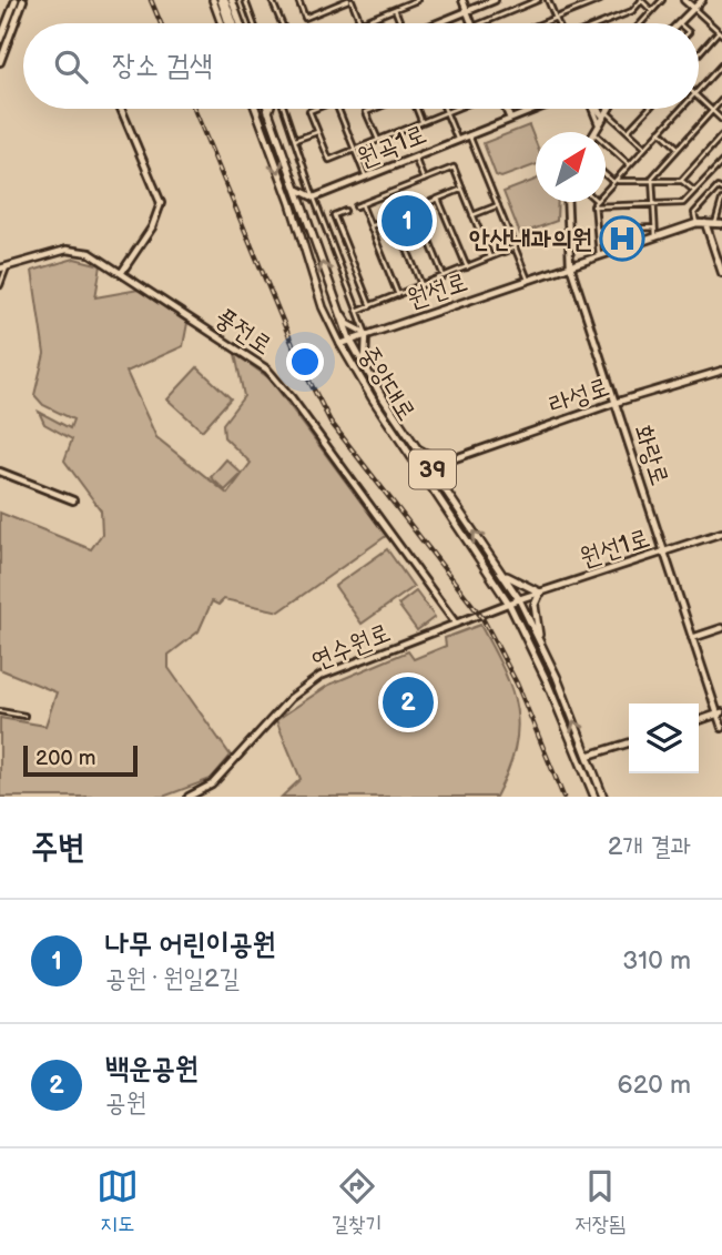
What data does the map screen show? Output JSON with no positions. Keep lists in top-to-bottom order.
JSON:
{
  "streets": {
    "main road": ["중앙대로", "39"],
    "street": [
      "원곡1로",
      "원선로",
      "풍전로",
      "라성로",
      "화랑로",
      "원선1로",
      "연수원로"
    ]
  },
  "crossings": [
    ["원선로", "중앙대로"],
    ["원선로", "화랑로"],
    ["원선로", "39"],
    ["풍전로", "연수원로"],
    ["중앙대로", "연수원로"],
    ["라성로", "화랑로"],
    ["화랑로", "원선1로"],
    ["39", "원선1로"],
    ["39", "연수원로"],
    ["원선1로", "연수원로"]
  ],
  "places": {
    "hospital": ["안산내과의원"]
  },
  "scale_bar": "200 m",
  "north": "top right",
  "page": {
    "search": "장소 검색",
    "pins": ["1", "2"],
    "scale": "200 m",
    "heading": ["주변", "2개 결과"],
    "list": [
      {
        "mark": "1",
        "name": "나무 어린이공원",
        "note": "공원 · 원일2길",
        "value": "310 m"
      },
      {
        "mark": "2",
        "name": "백운공원",
        "note": "공원",
        "value": "620 m"
      }
    ],
    "nav": ["지도", "길찾기", "저장됨"]
  }
}
